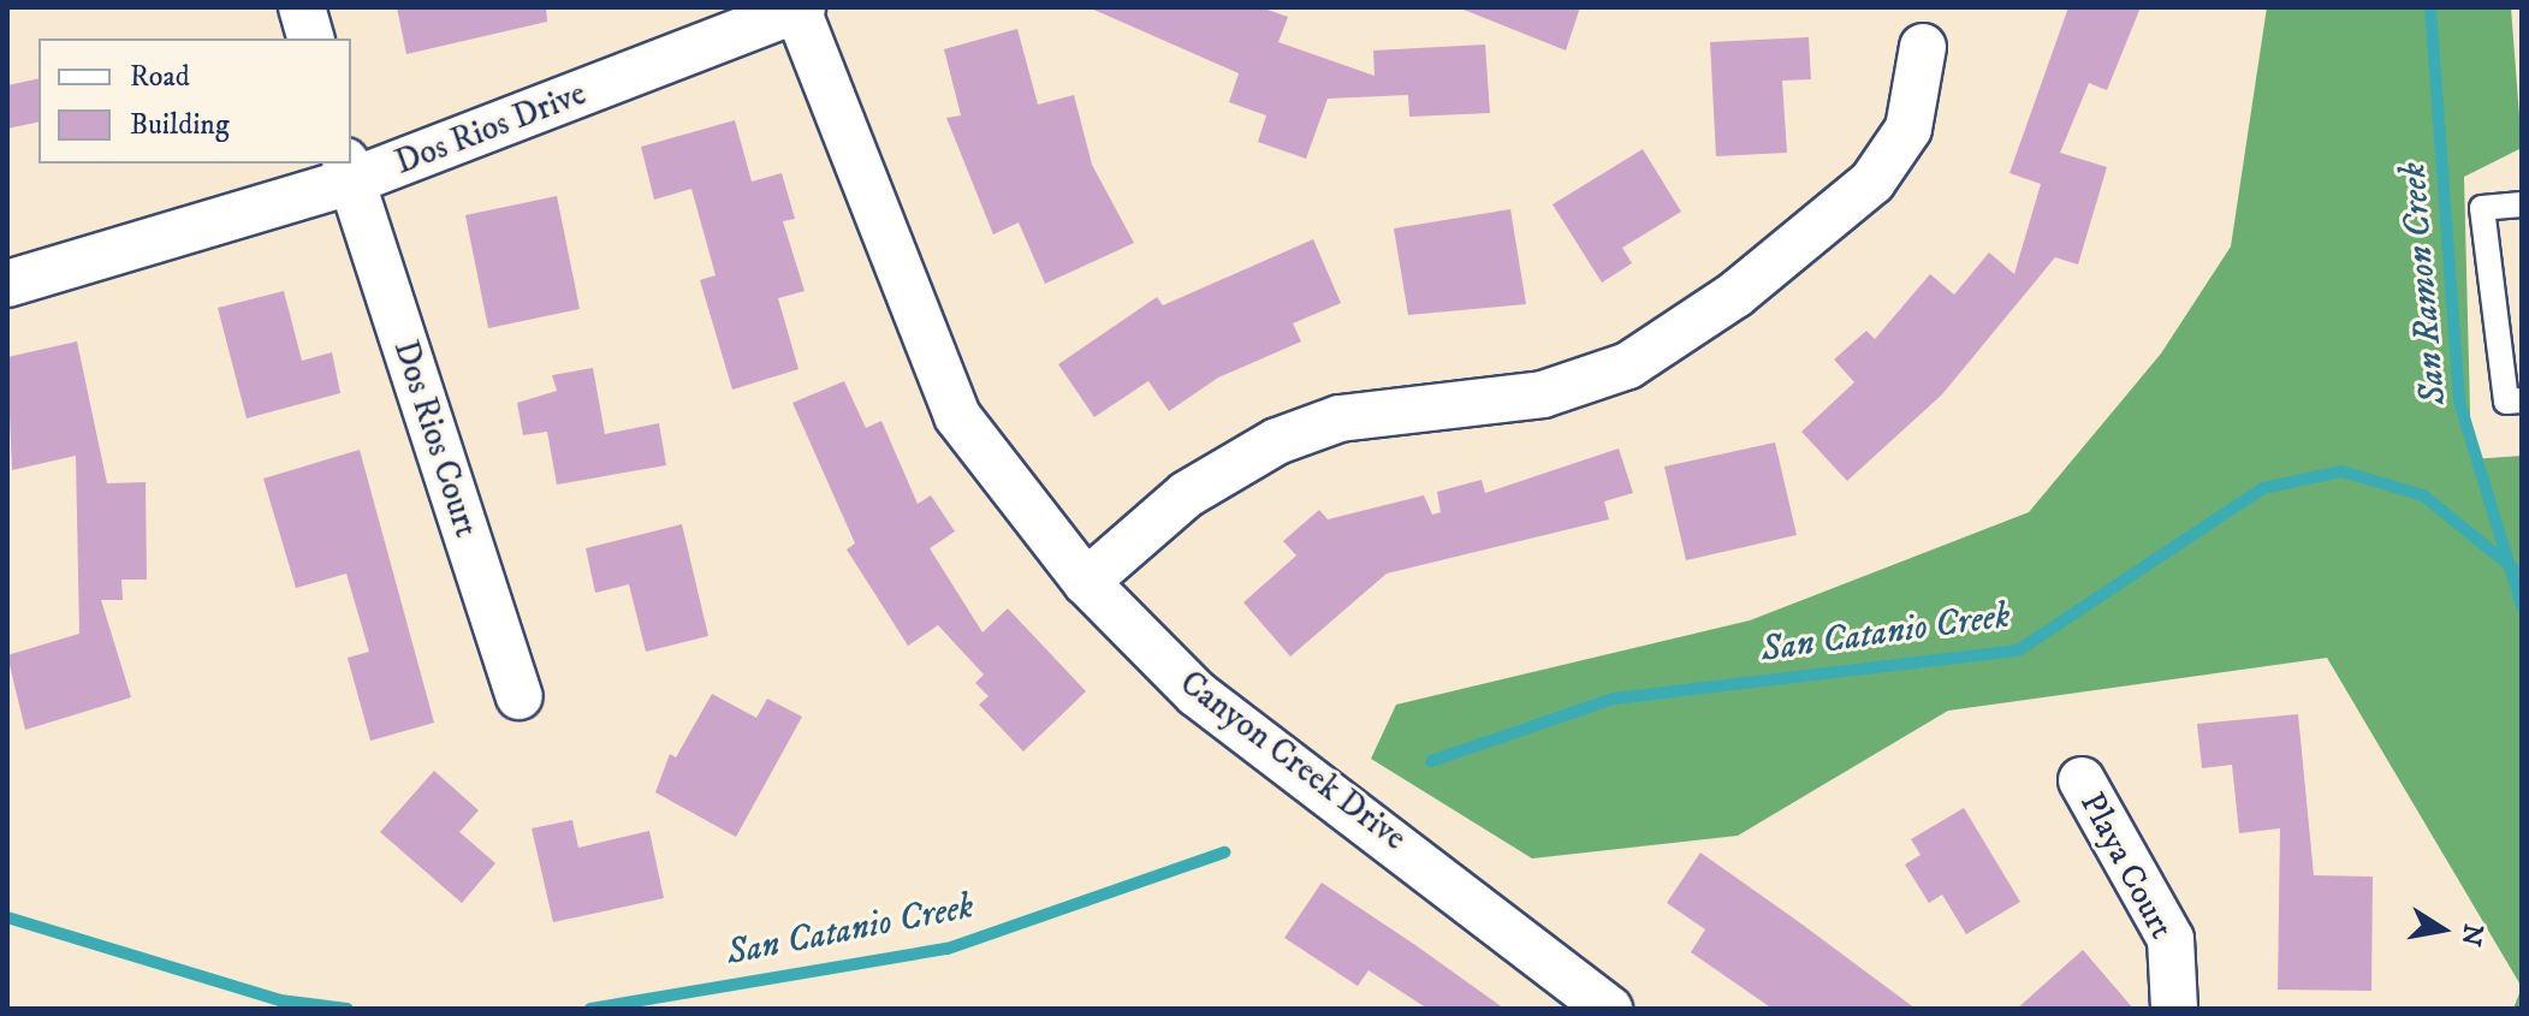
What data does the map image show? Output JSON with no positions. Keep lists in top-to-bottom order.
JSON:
{
  "streets": {
    "street": [
      "Dos Rios Drive",
      "Dos Rios Court",
      "Canyon Creek Drive",
      "Playa Court"
    ]
  },
  "crossings": [
    ["Dos Rios Drive", "Dos Rios Court"],
    ["Dos Rios Drive", "Canyon Creek Drive"]
  ],
  "water": ["San Ramon Creek", "San Catanio Creek"],
  "legend": ["Road", "Building"],
  "north": "right"
}
